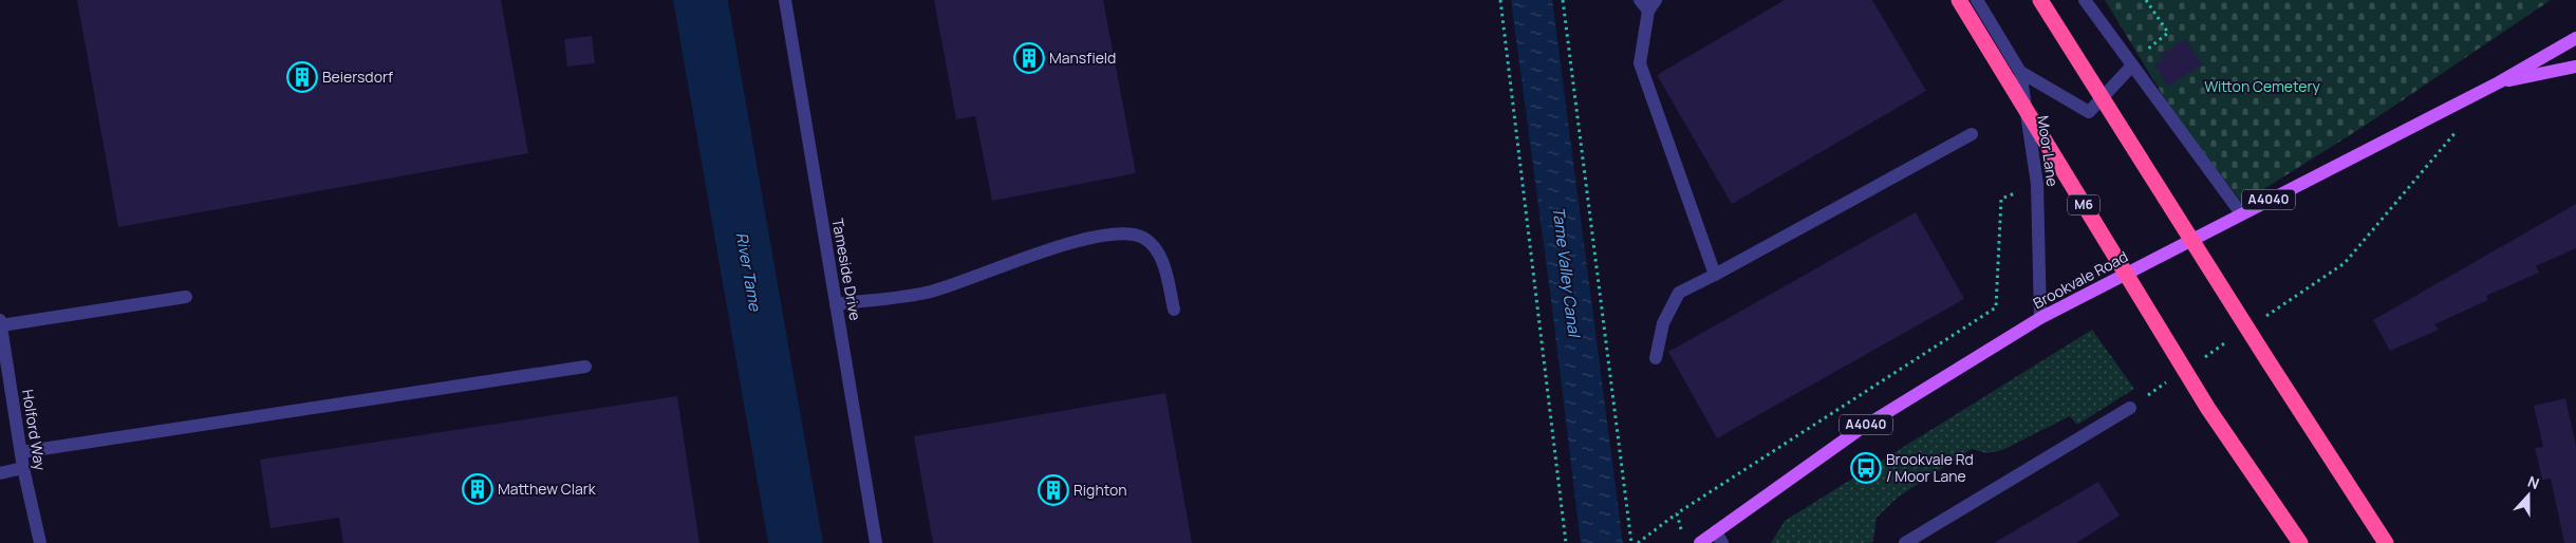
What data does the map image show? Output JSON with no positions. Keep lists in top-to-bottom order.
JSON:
{
  "streets": {
    "highway": ["M6"],
    "main road": ["A4040", "Brookvale Road"],
    "street": ["Moor Lane", "Tameside Drive", "Holford Way"]
  },
  "crossings": [
    ["Moor Lane", "Brookvale Road"]
  ],
  "water": ["River Tame", "Tame Valley Canal"],
  "parks": ["Witton Cemetery"],
  "places": {
    "building": [
      "Mansfield",
      "Beiersdorf",
      "Matthew Clark",
      "Righton"
    ],
    "bus stop": ["Brookvale Rd / Moor Lane"]
  },
  "north": "top"
}
